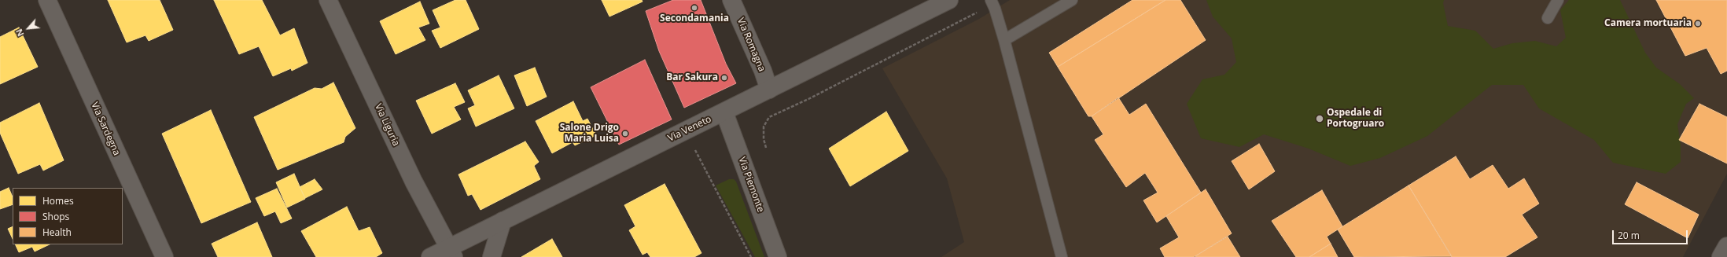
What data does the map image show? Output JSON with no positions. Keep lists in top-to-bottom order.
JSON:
{
  "streets": {
    "street": [
      "Via Romagna",
      "Via Liguria",
      "Via Sardegna",
      "Via Veneto",
      "Via Piemonte"
    ]
  },
  "crossings": [
    ["Via Romagna", "Via Veneto"],
    ["Via Liguria", "Via Veneto"],
    ["Via Veneto", "Via Piemonte"]
  ],
  "places": [
    "Secondamania",
    "Camera mortuaria",
    "Bar Sakura",
    "Ospedale di Portogruaro",
    "Salone Drigo Maria Luisa"
  ],
  "legend": ["Homes", "Shops", "Health"],
  "scale_bar": "20 m",
  "north": "bottom left"
}
